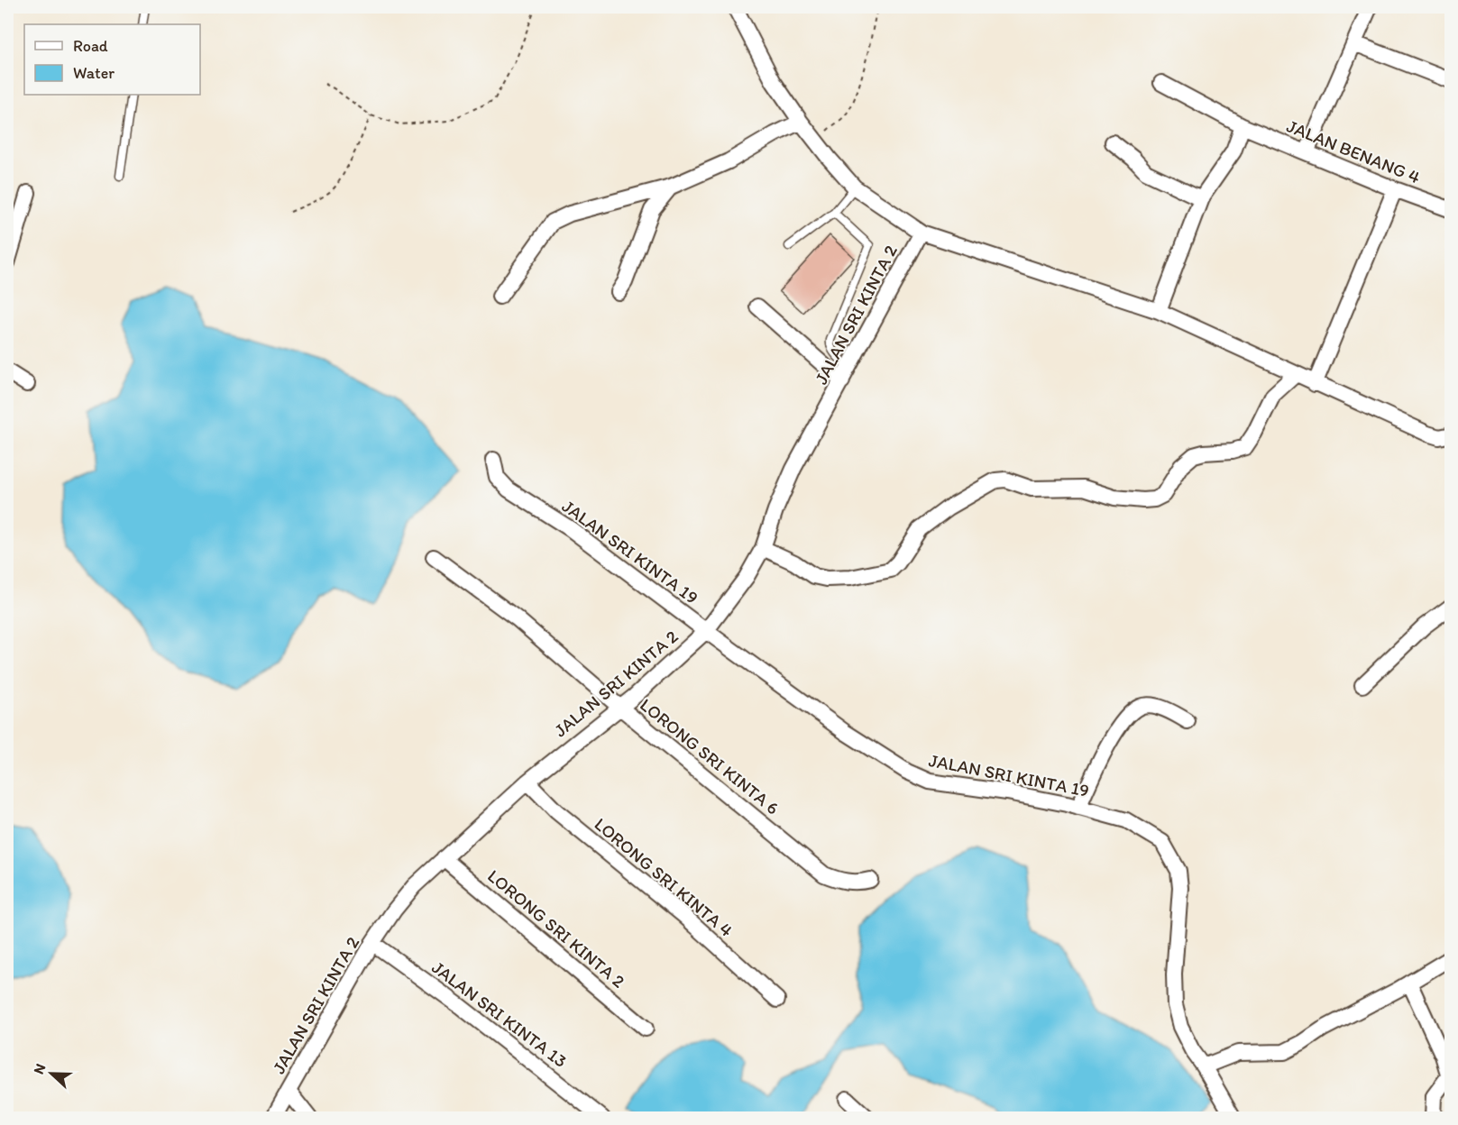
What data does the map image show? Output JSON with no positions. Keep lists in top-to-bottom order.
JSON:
{
  "streets": {
    "street": [
      "JALAN BENANG 4",
      "JALAN SRI KINTA 2",
      "JALAN SRI KINTA 19",
      "LORONG SRI KINTA 6",
      "LORONG SRI KINTA 4",
      "LORONG SRI KINTA 2",
      "JALAN SRI KINTA 13"
    ]
  },
  "crossings": [
    ["JALAN SRI KINTA 2", "JALAN SRI KINTA 19"],
    ["JALAN SRI KINTA 2", "LORONG SRI KINTA 6"],
    ["JALAN SRI KINTA 2", "LORONG SRI KINTA 4"],
    ["JALAN SRI KINTA 2", "LORONG SRI KINTA 2"],
    ["JALAN SRI KINTA 2", "JALAN SRI KINTA 13"]
  ],
  "legend": ["Road", "Water"],
  "north": "left"
}
